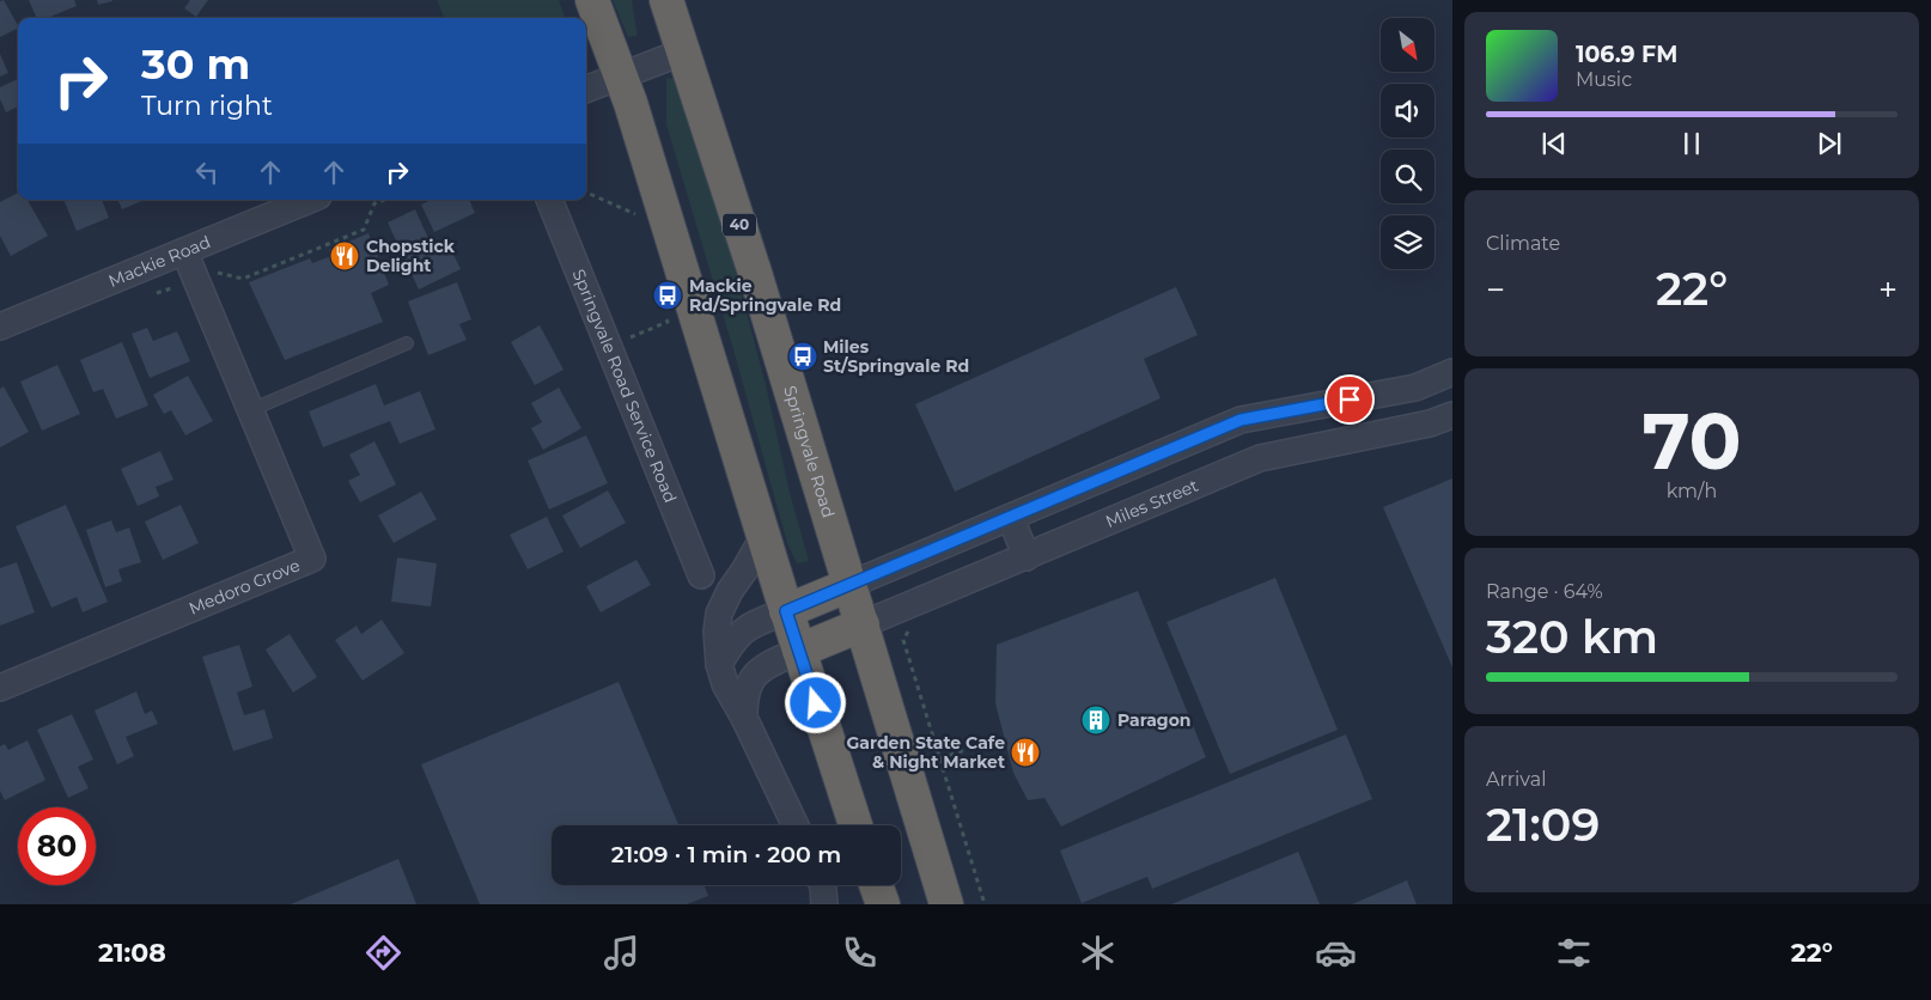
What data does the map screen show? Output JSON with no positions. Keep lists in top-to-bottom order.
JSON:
{
  "streets": {
    "highway": ["40", "Springvale Road"],
    "street": [
      "Mackie Road",
      "Springvale Road Service Road",
      "Miles Street",
      "Medoro Grove"
    ]
  },
  "crossings": [
    ["Mackie Road", "Medoro Grove"],
    ["Springvale Road", "Miles Street"]
  ],
  "places": {
    "restaurant": ["Chopstick Delight", "Garden State Cafe & Night Market"],
    "bus stop": ["Mackie Rd/Springvale Rd", "Miles St/Springvale Rd"],
    "building": ["Paragon"]
  },
  "north": "bottom right",
  "page": {
    "turn": ["30 m", "Turn right"],
    "song": ["106.9 FM", "Music"],
    "tile": [
      "Climate",
      ["70", "km/h"],
      ["Range · 64%", "320 km"],
      ["Arrival", "21:09"]
    ],
    "heat": ["−", "22°", "+"],
    "limit": "80",
    "trip": "21:09 · 1 min · 200 m",
    "tabs": ["21:08", "22°"]
  }
}
